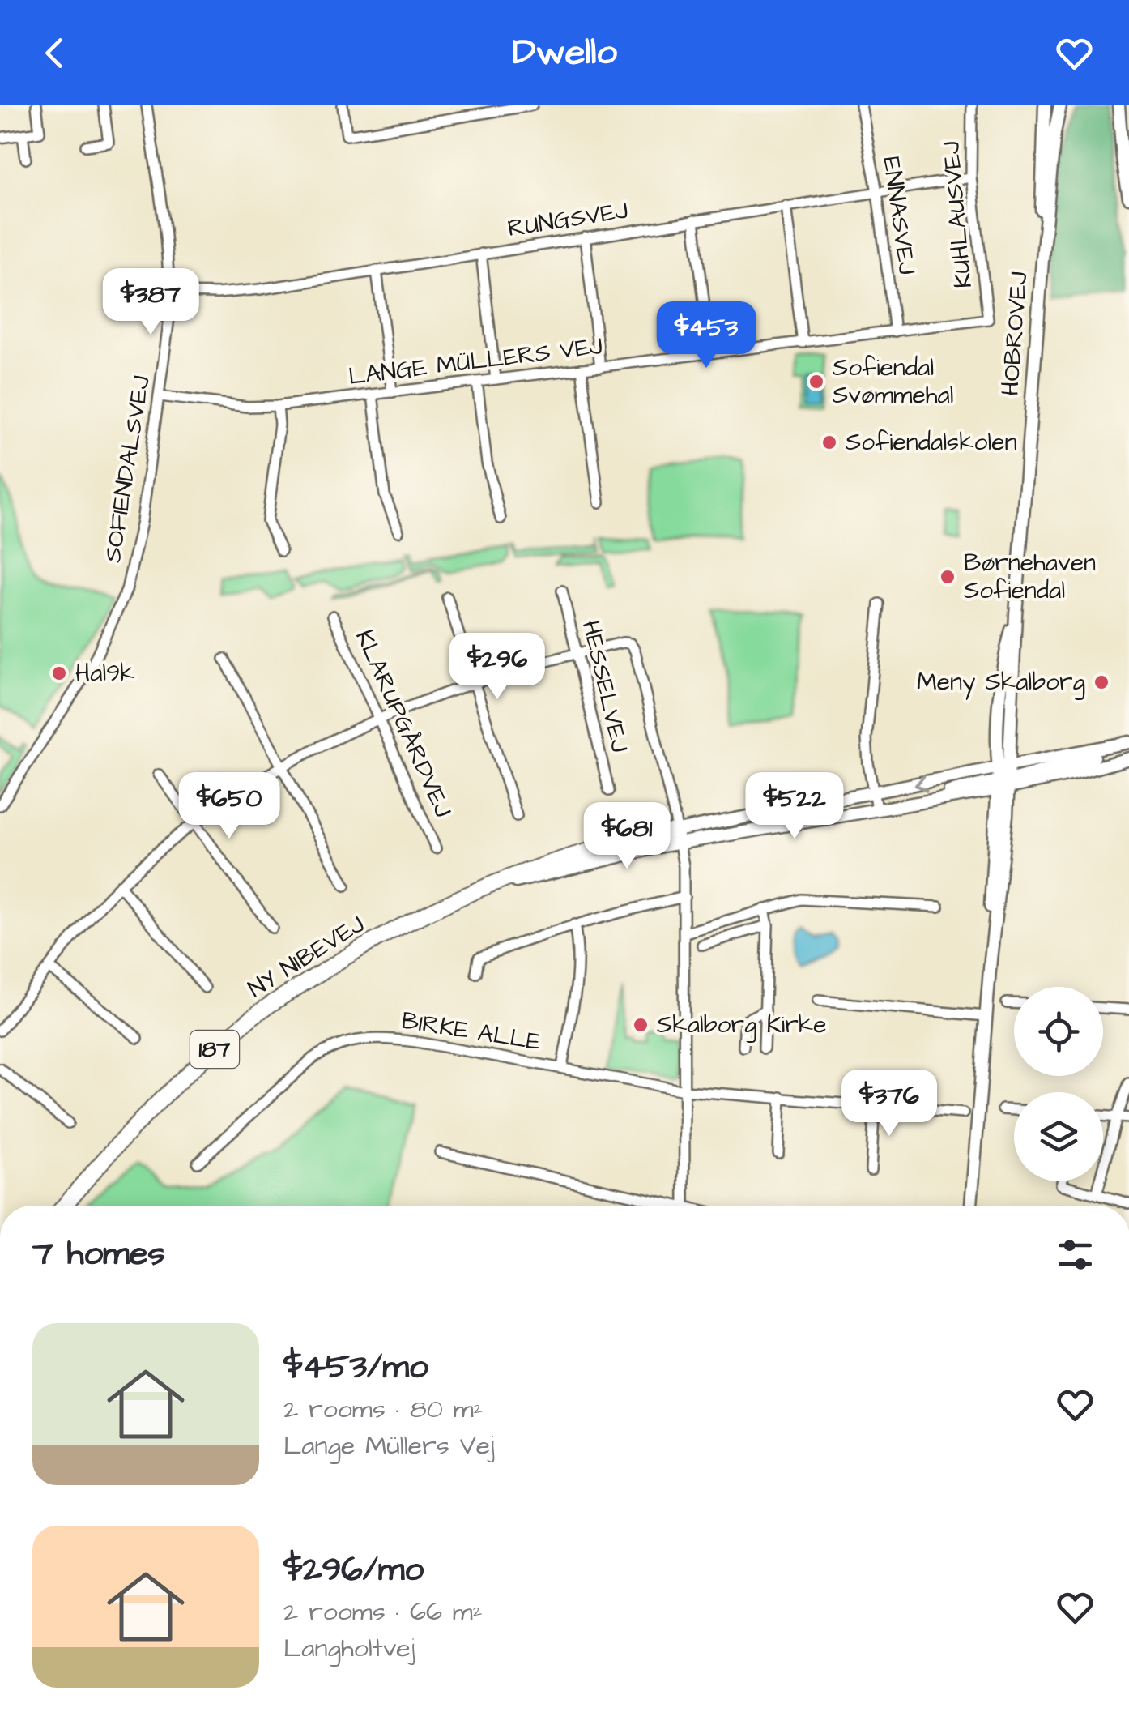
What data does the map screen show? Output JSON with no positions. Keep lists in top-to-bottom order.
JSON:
{
  "streets": {
    "highway": ["NY NIBEVEJ", "187"],
    "main road": ["HOBROVEJ"],
    "street": [
      "KUHLAUSVEJ",
      "ENNASVEJ",
      "RUNGSVEJ",
      "LANGE MÜLLERS VEJ",
      "SOFIENDALSVEJ",
      "HESSELVEJ",
      "KLARUPGÅRDVEJ",
      "BIRKE ALLE"
    ]
  },
  "crossings": [
    ["KUHLAUSVEJ", "RUNGSVEJ"],
    ["KUHLAUSVEJ", "LANGE MÜLLERS VEJ"],
    ["ENNASVEJ", "RUNGSVEJ"],
    ["ENNASVEJ", "LANGE MÜLLERS VEJ"],
    ["RUNGSVEJ", "SOFIENDALSVEJ"],
    ["HOBROVEJ", "NY NIBEVEJ"],
    ["HOBROVEJ", "187"],
    ["LANGE MÜLLERS VEJ", "SOFIENDALSVEJ"],
    ["NY NIBEVEJ", "187"]
  ],
  "places": [
    "Sofiendal Svømmehal",
    "Sofiendalskolen",
    "Børnehaven Sofiendal",
    "Hal9k",
    "Meny Skalborg",
    "Skalborg Kirke"
  ],
  "page": {
    "header": "Dwello",
    "price": [
      "$387",
      "$453",
      "$296",
      "$650",
      "$522",
      "$681",
      "$376"
    ],
    "heading": "7 homes",
    "list": [
      {
        "name": "$453/mo",
        "note": "2 rooms · 80 m² · Lange Müllers Vej"
      },
      {
        "name": "$296/mo",
        "note": "2 rooms · 66 m² · Langholtvej"
      }
    ]
  }
}
